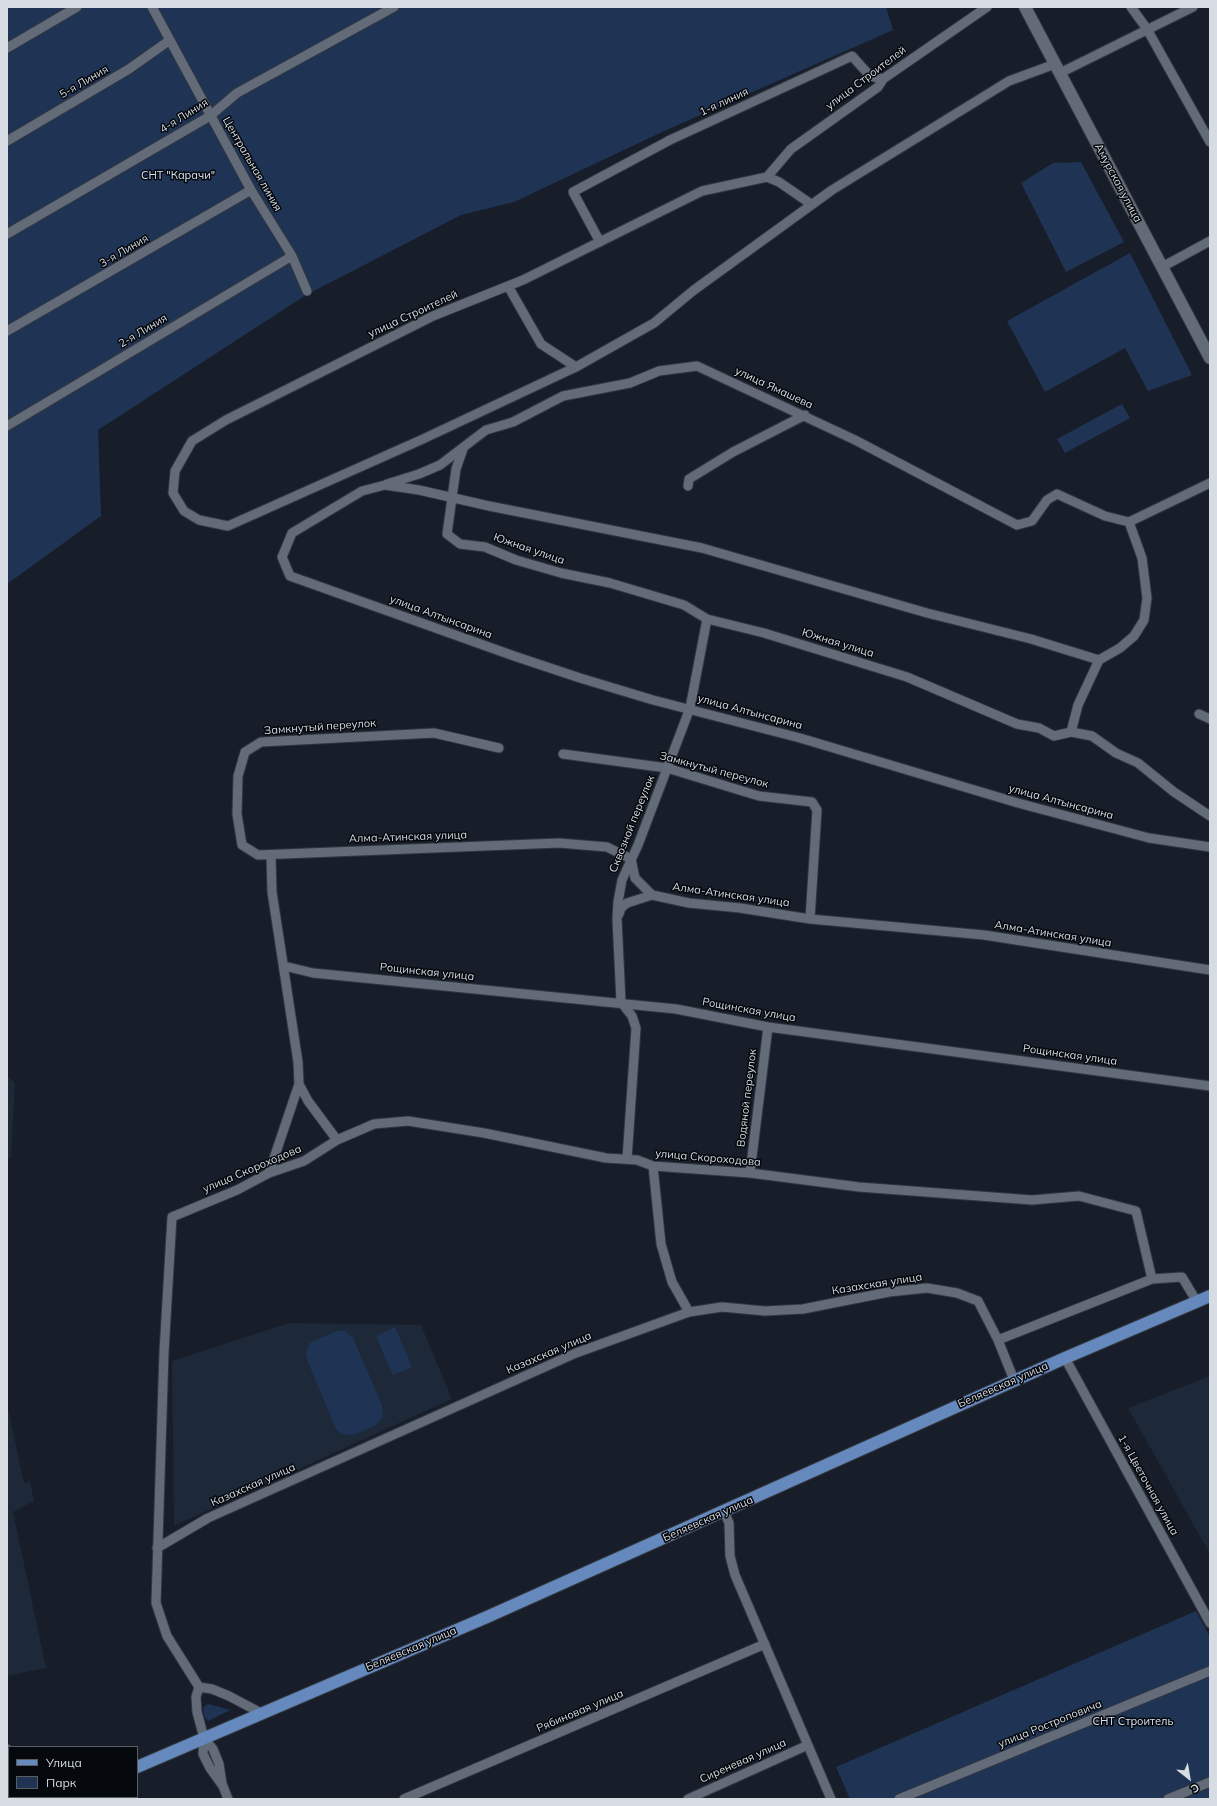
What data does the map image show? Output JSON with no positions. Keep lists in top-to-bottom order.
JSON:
{
  "streets": {
    "main road": ["Беляевская улица"],
    "street": [
      "улица Строителей",
      "5-я Линия",
      "1-я линия",
      "4-я Линия",
      "Центральная линия",
      "Амурская улица",
      "3-я Линия",
      "2-я Линия",
      "улица Ямашева",
      "Южная улица",
      "улица Алтынсарина",
      "Замкнутый переулок",
      "Сквозной переулок",
      "Алма-Атинская улица",
      "Рощинская улица",
      "Водяной переулок",
      "улица Скороходова",
      "Казахская улица",
      "1-я Цветочная улица",
      "Рябиновая улица",
      "улица Ростроповича",
      "Сиреневая улица"
    ]
  },
  "crossings": [
    ["улица Строителей", "1-я линия"],
    ["5-я Линия", "Центральная линия"],
    ["4-я Линия", "Центральная линия"],
    ["Центральная линия", "3-я Линия"],
    ["Центральная линия", "2-я Линия"],
    ["улица Ямашева", "улица Алтынсарина"],
    ["Южная улица", "Сквозной переулок"],
    ["улица Алтынсарина", "Сквозной переулок"],
    ["Замкнутый переулок", "Сквозной переулок"],
    ["Замкнутый переулок", "Алма-Атинская улица"],
    ["Сквозной переулок", "Алма-Атинская улица"],
    ["Сквозной переулок", "Рощинская улица"],
    ["Рощинская улица", "Водяной переулок"],
    ["Водяной переулок", "улица Скороходова"],
    ["улица Скороходова", "Казахская улица"],
    ["Беляевская улица", "1-я Цветочная улица"]
  ],
  "parks": ["СНТ \"Карачи\"", "СНТ Строитель"],
  "legend": ["Улица", "Парк"],
  "north": "bottom right"
}
